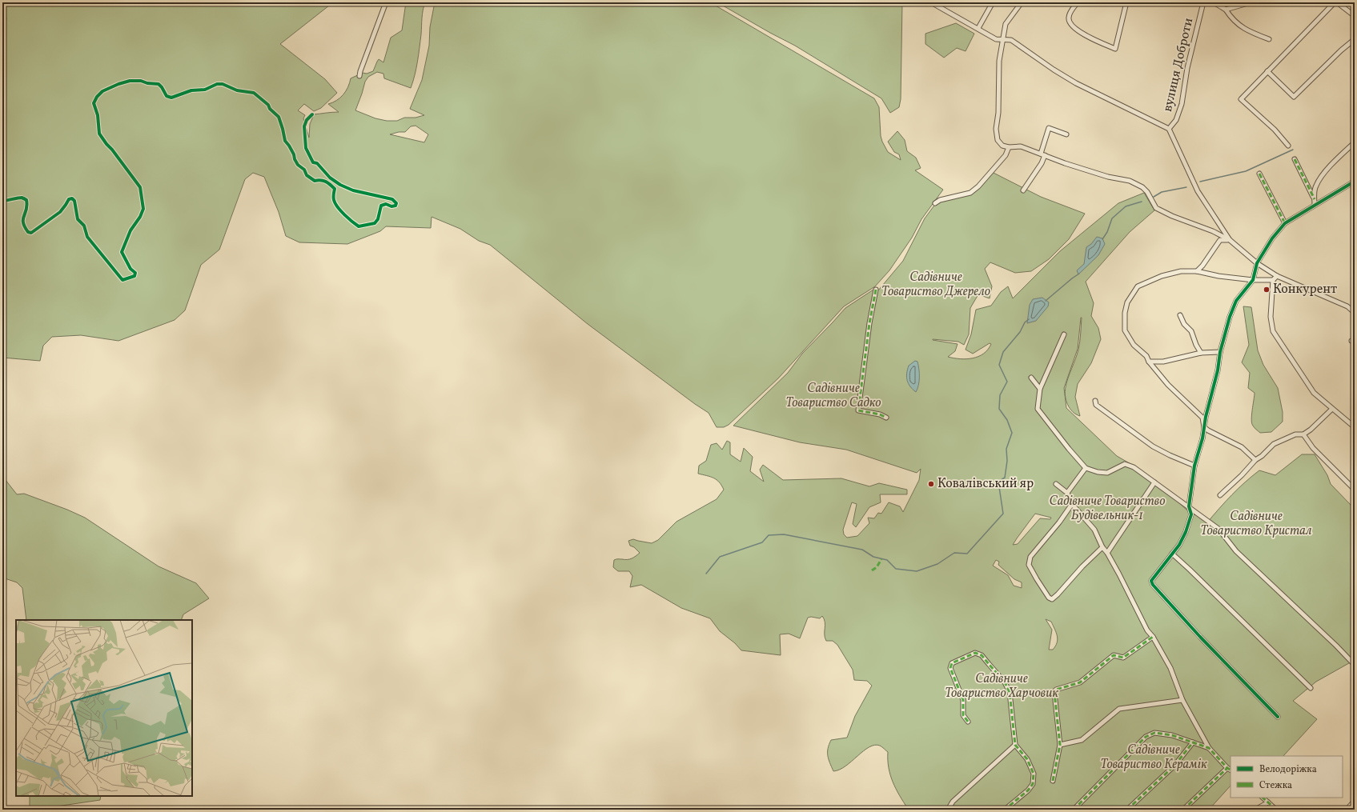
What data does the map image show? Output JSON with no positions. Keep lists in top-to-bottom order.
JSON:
{
  "streets": {
    "street": ["вулиця Доброти"]
  },
  "parks": [
    "Садівниче Товариство Джерело",
    "Садівниче Товариство Садко",
    "Садівниче Товариство Будівельник-1",
    "Садівниче Товариство Кристал",
    "Садівниче Товариство Харчовик",
    "Садівниче Товариство Керамік"
  ],
  "places": ["Конкурент", "Ковалівський яр"],
  "legend": ["Велодоріжка", "Стежка"]
}
